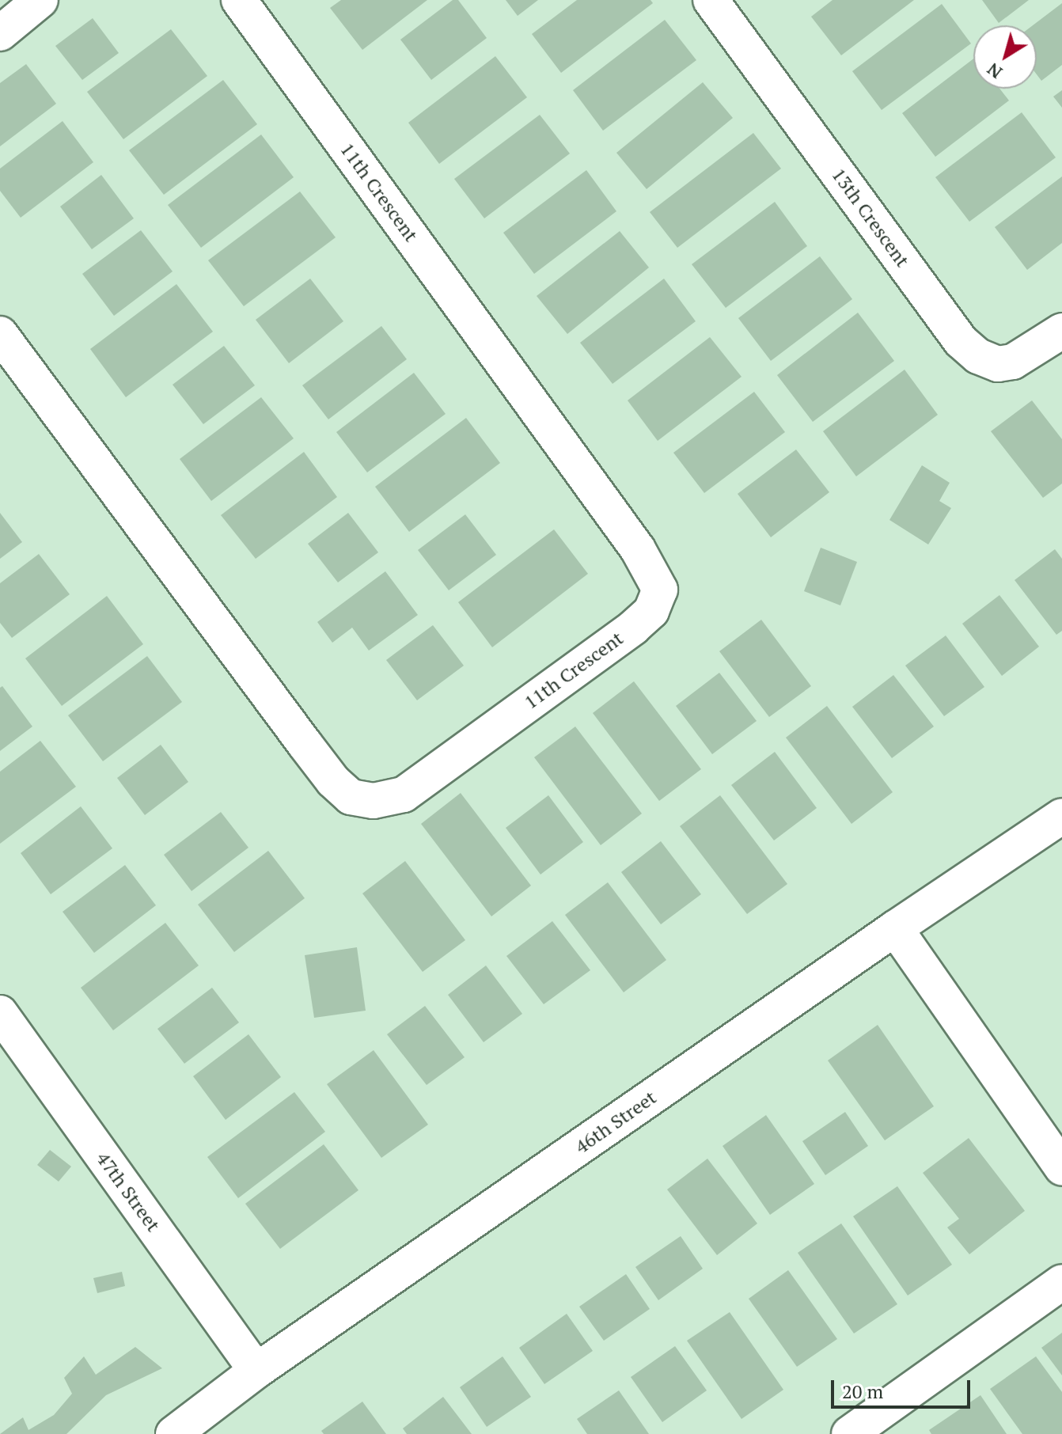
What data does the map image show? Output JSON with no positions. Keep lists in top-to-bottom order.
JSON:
{
  "streets": {
    "street": [
      "11th Crescent",
      "13th Crescent",
      "46th Street",
      "47th Street"
    ]
  },
  "crossings": [
    ["46th Street", "47th Street"]
  ],
  "scale_bar": "20 m",
  "north": "bottom left"
}
